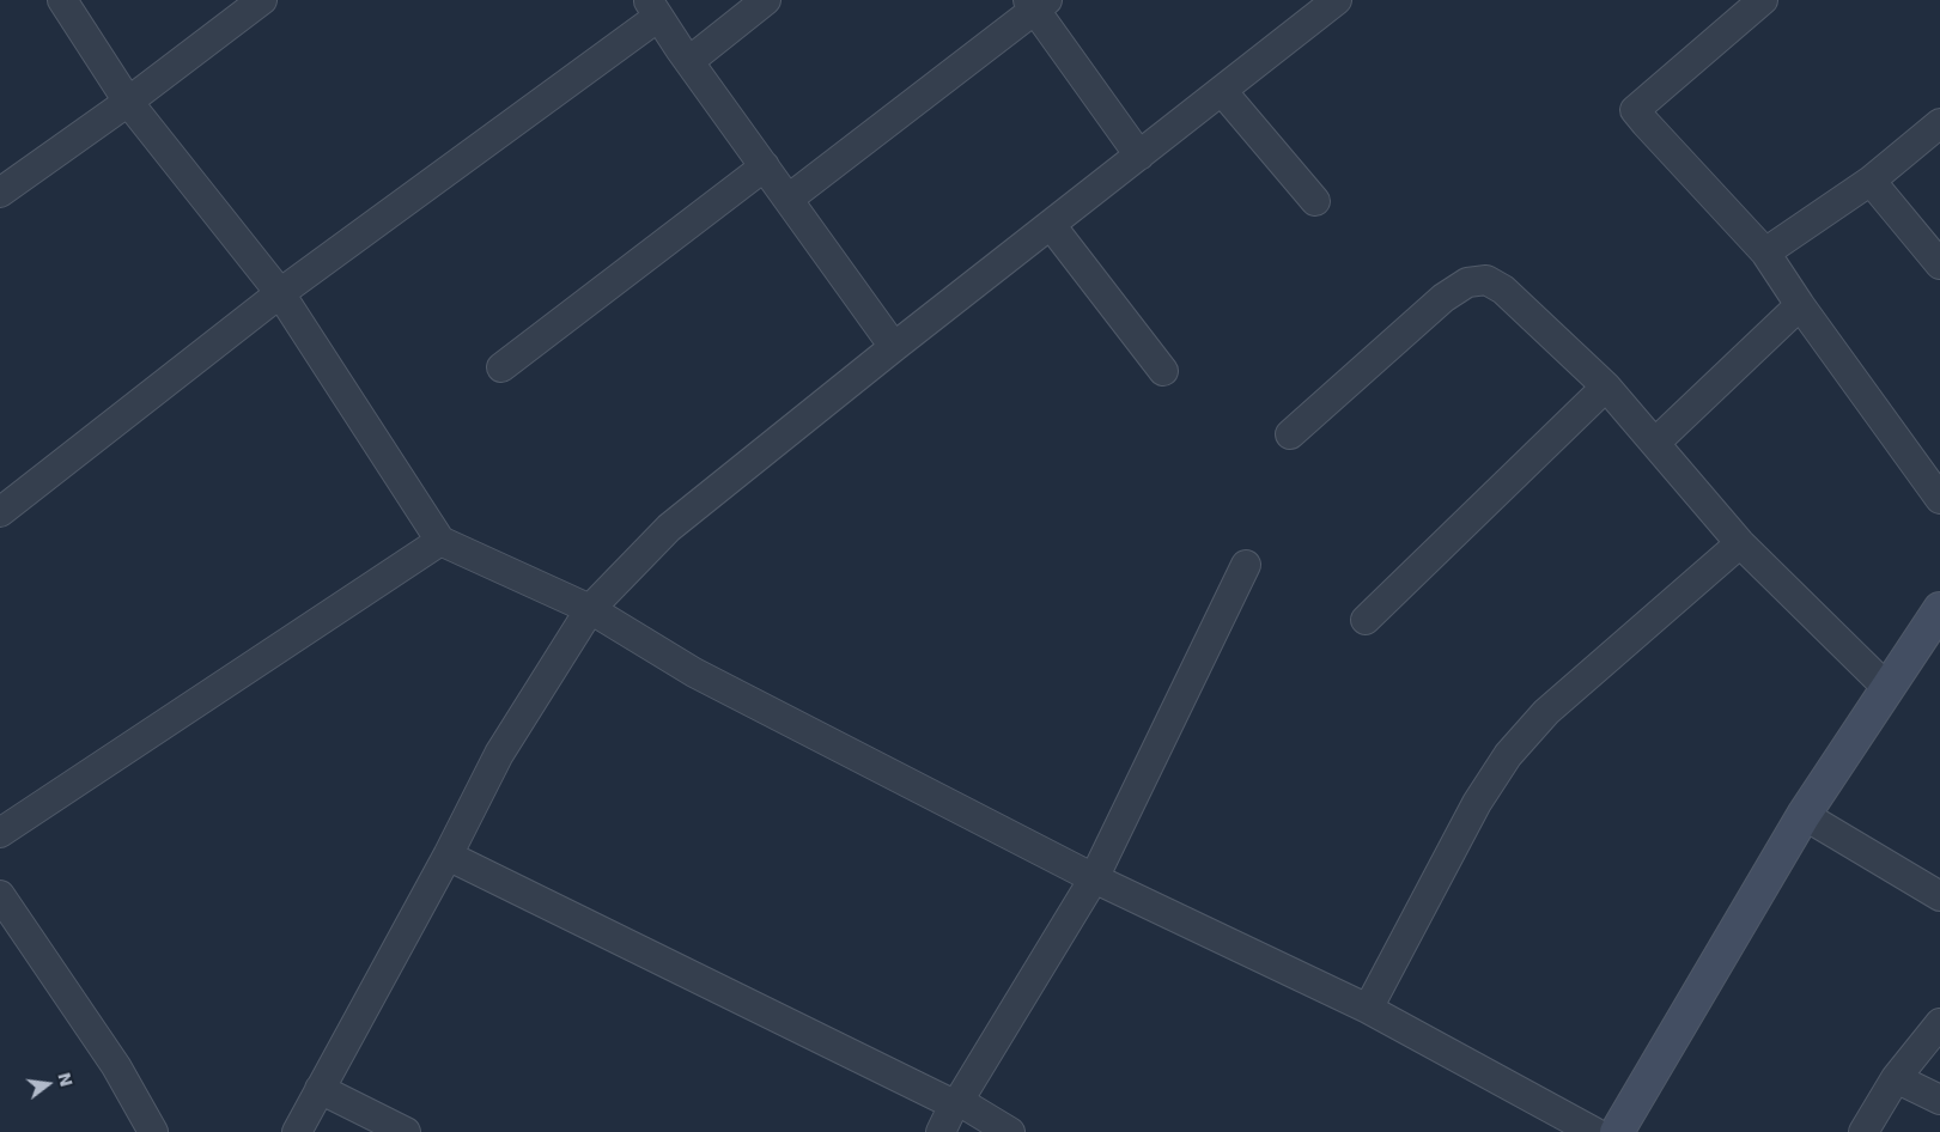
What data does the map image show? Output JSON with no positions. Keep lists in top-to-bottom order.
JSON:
{
  "north": "right"
}
